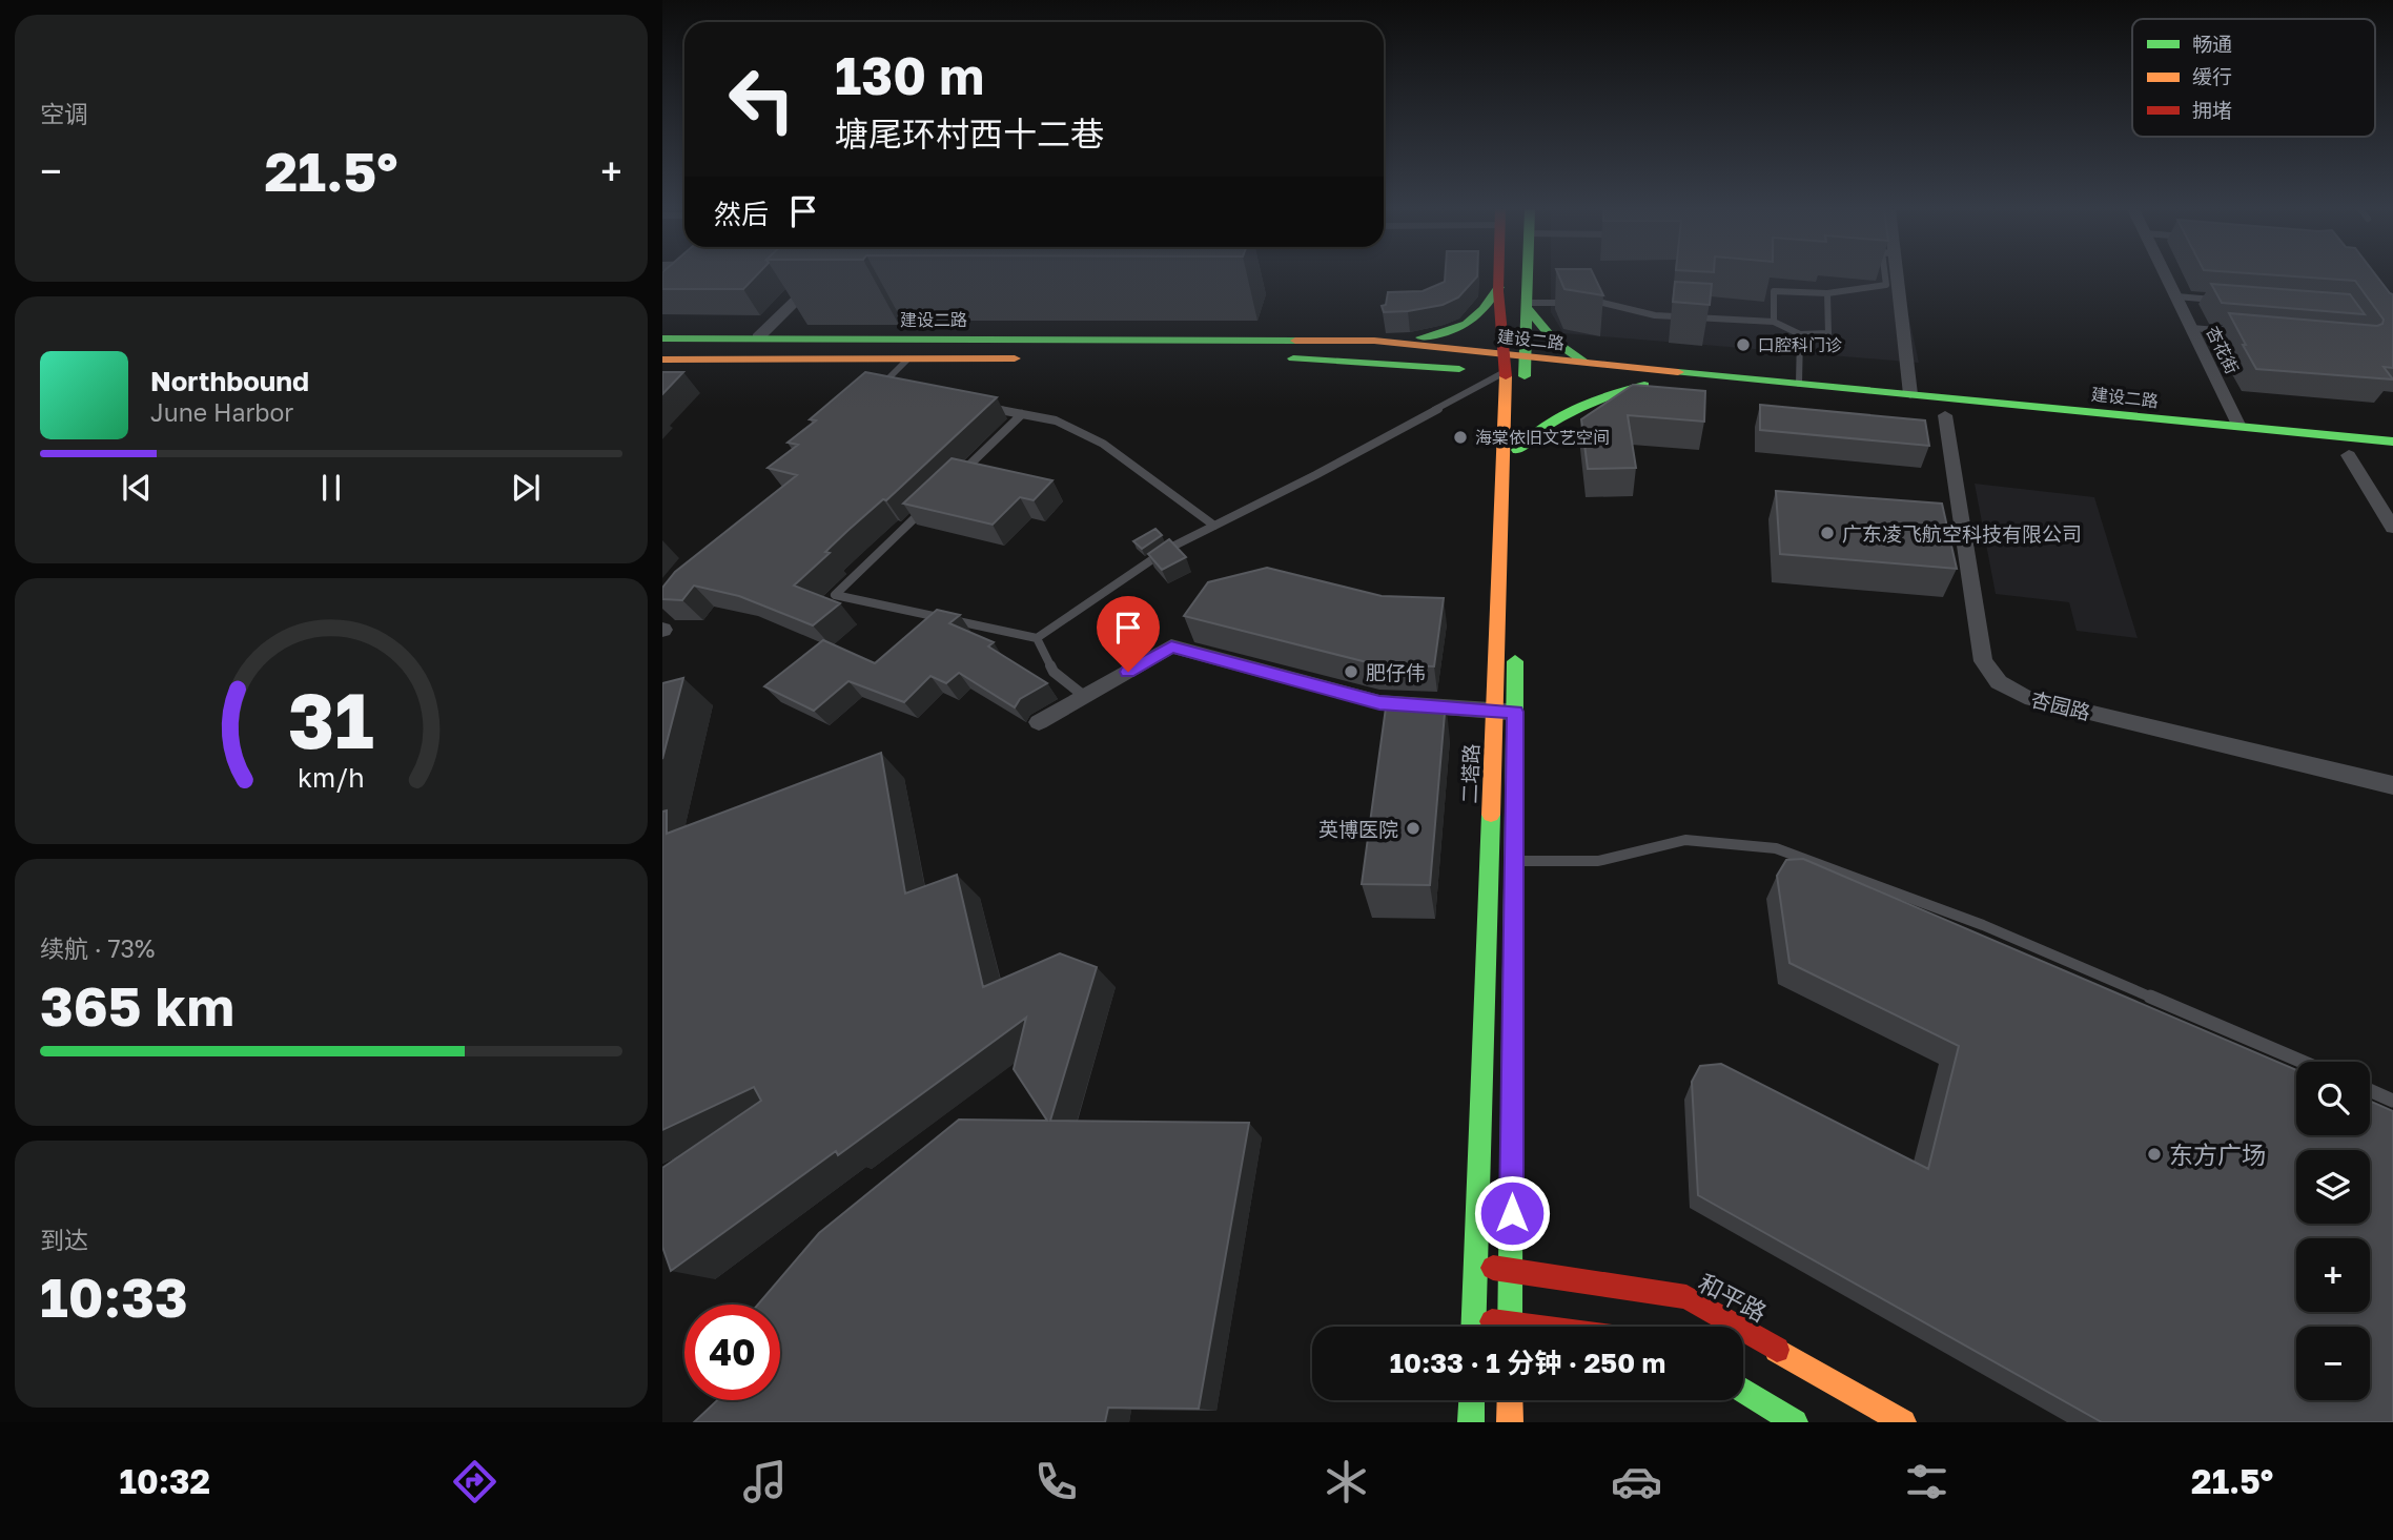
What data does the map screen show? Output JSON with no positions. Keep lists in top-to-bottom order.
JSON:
{
  "streets": {
    "main road": ["建设二路", "二塔路", "和平路"],
    "street": ["杏花街", "杏园路"]
  },
  "crossings": [
    ["建设二路", "杏花街"],
    ["建设二路", "杏园路"],
    ["建设二路", "二塔路"],
    ["二塔路", "和平路"]
  ],
  "places": [
    "口腔科门诊",
    "海棠依旧文艺空间",
    "广东凌飞航空科技有限公司",
    "肥仔伟",
    "英博医院",
    "东方广场"
  ],
  "legend": ["畅通", "缓行", "拥堵"],
  "page": {
    "tile": [
      "空调",
      ["续航 · 73%", "365 km"],
      ["到达", "10:33"]
    ],
    "turn": ["130 m", "塘尾环村西十二巷"],
    "heat": ["−", "21.5°", "+"],
    "then": "然后",
    "song": ["Northbound", "June Harbor"],
    "map_buttons": ["+", "−"],
    "limit": "40",
    "trip": "10:33 · 1 分钟 · 250 m",
    "tabs": ["10:32", "21.5°"],
    "gauge": ["31", "km/h"]
  }
}
